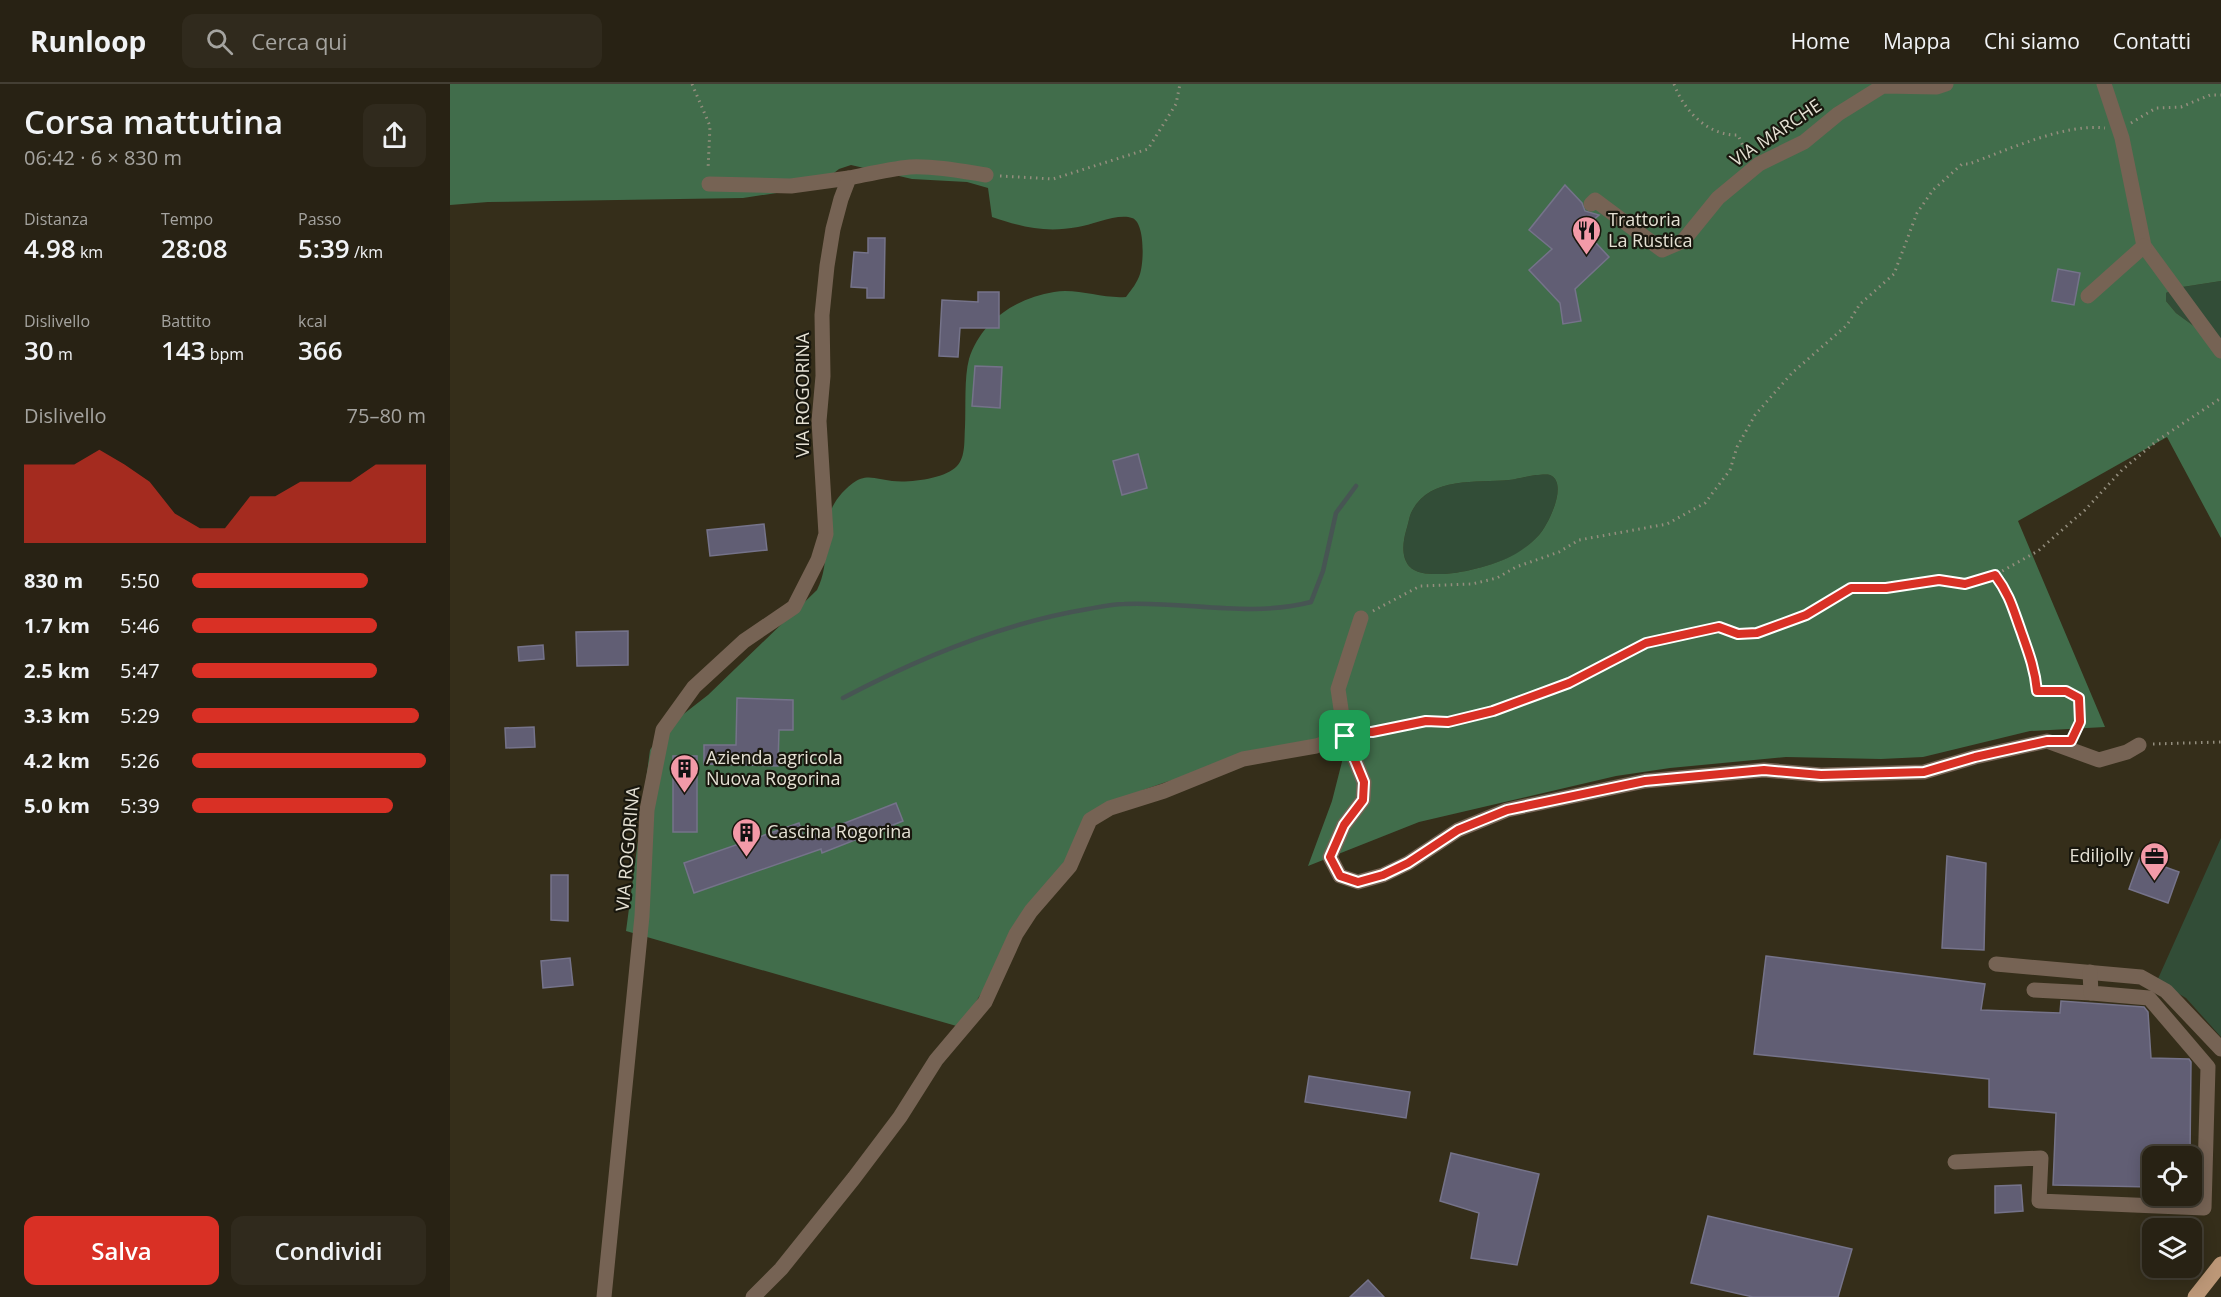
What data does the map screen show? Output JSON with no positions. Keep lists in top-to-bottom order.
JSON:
{
  "streets": {
    "street": ["VIA MARCHE", "VIA ROGORINA"]
  },
  "places": {
    "restaurant": ["Trattoria La Rustica"],
    "building": ["Azienda agricola Nuova Rogorina", "Cascina Rogorina"],
    "office": ["Ediljolly"]
  },
  "page": {
    "header": "Runloop",
    "search": "Cerca qui",
    "nav": [
      "Home",
      "Mappa",
      "Chi siamo",
      "Contatti"
    ],
    "heading": ["Corsa mattutina", "06:42 · 6 × 830 m"],
    "stats": [
      ["Distanza", "4.98 km"],
      ["Tempo", "28:08"],
      ["Passo", "5:39 /km"],
      ["Dislivello", "30 m"],
      ["Battito", "143 bpm"],
      ["kcal", "366"]
    ],
    "chart": ["Dislivello", "75–80 m"],
    "list": [
      {
        "name": "830 m",
        "note": "5:50"
      },
      {
        "name": "1.7 km",
        "note": "5:46"
      },
      {
        "name": "2.5 km",
        "note": "5:47"
      },
      {
        "name": "3.3 km",
        "note": "5:29"
      },
      {
        "name": "4.2 km",
        "note": "5:26"
      },
      {
        "name": "5.0 km",
        "note": "5:39"
      }
    ],
    "buttons": ["Salva", "Condividi"]
  }
}
